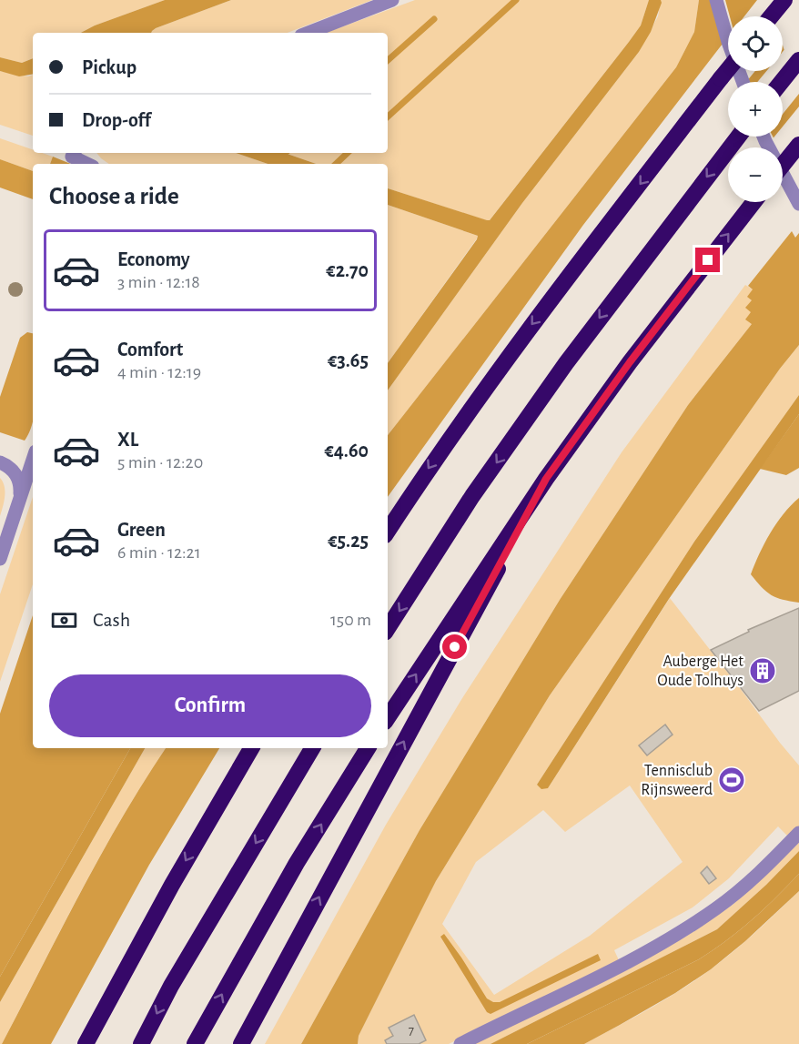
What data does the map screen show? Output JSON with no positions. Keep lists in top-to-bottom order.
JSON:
{
  "places": {
    "building": ["Auberge Het Oude Tolhuys"],
    "sports": ["Tennisclub Rijnsweerd"]
  },
  "house_numbers": ["7"],
  "page": {
    "map_buttons": ["+", "−"],
    "banner": ["Pickup", "Drop-off"],
    "heading": "Choose a ride",
    "list": [
      {
        "name": "Economy",
        "note": "3 min · 12:18",
        "value": "€2.70"
      },
      {
        "name": "Comfort",
        "note": "4 min · 12:19",
        "value": "€3.65"
      },
      {
        "name": "XL",
        "note": "5 min · 12:20",
        "value": "€4.60"
      },
      {
        "name": "Green",
        "note": "6 min · 12:21",
        "value": "€5.25"
      }
    ],
    "pay": ["Cash", "150 m"],
    "buttons": "Confirm"
  }
}
